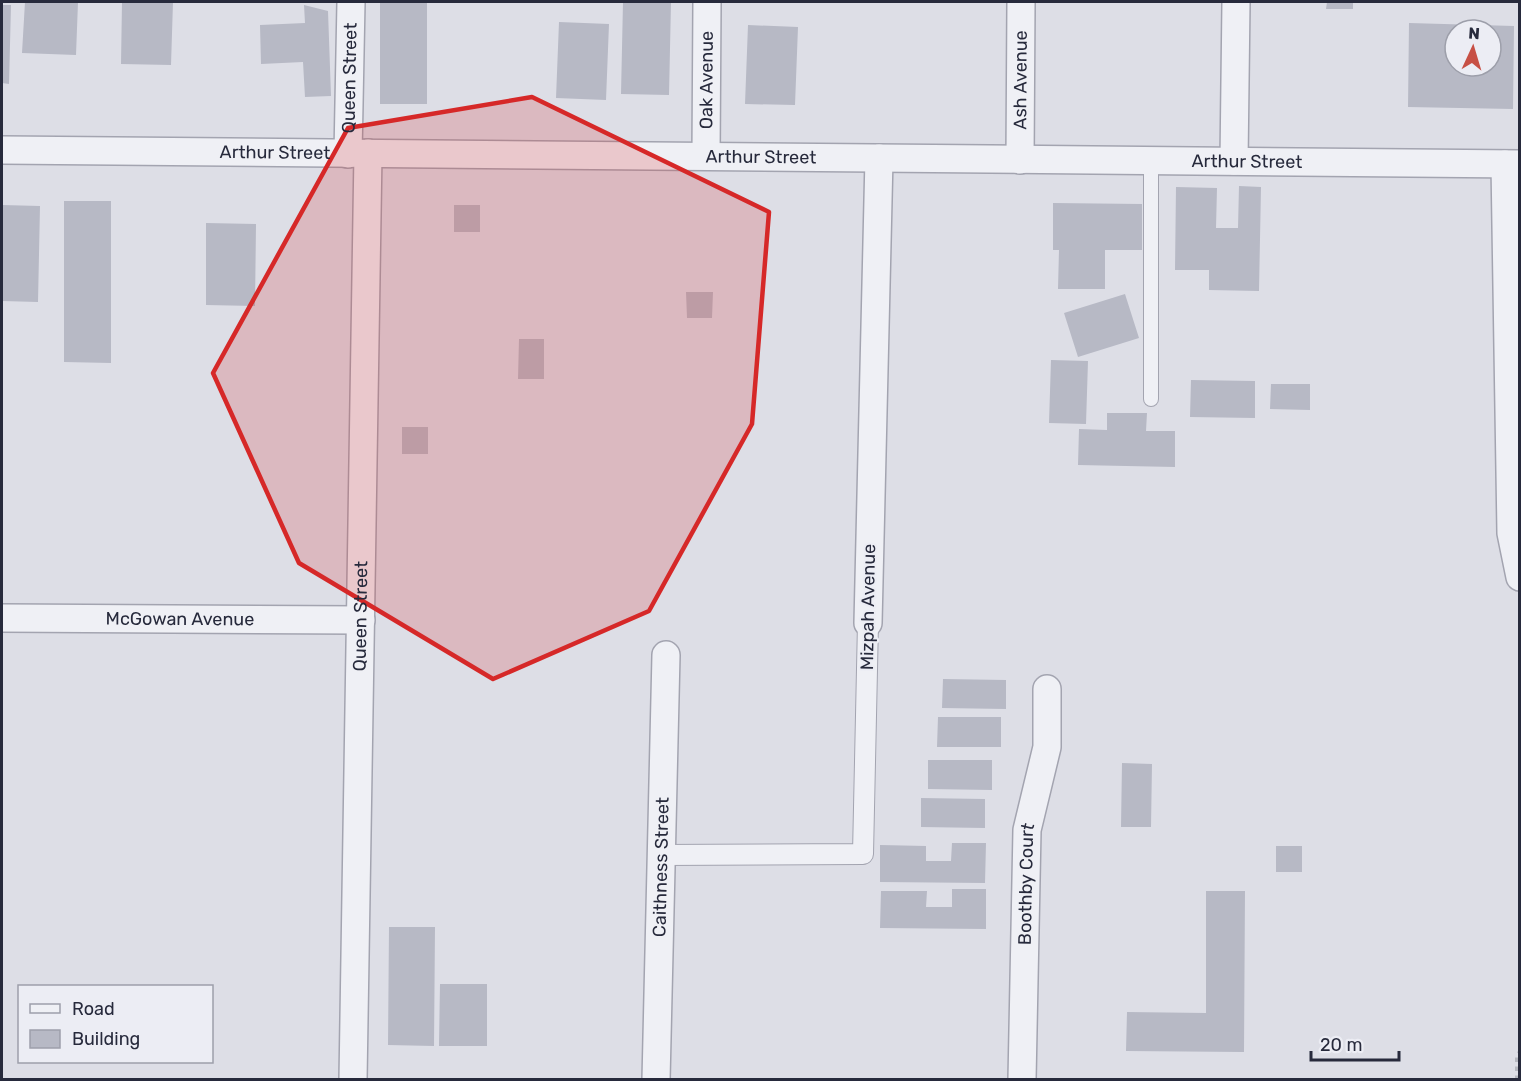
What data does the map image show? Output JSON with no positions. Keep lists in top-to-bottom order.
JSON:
{
  "streets": {
    "street": [
      "Queen Street",
      "Oak Avenue",
      "Ash Avenue",
      "Arthur Street",
      "Mizpah Avenue",
      "McGowan Avenue",
      "Caithness Street",
      "Boothby Court"
    ]
  },
  "crossings": [
    ["Queen Street", "Arthur Street"],
    ["Queen Street", "McGowan Avenue"],
    ["Oak Avenue", "Arthur Street"],
    ["Ash Avenue", "Arthur Street"],
    ["Arthur Street", "Mizpah Avenue"],
    ["Mizpah Avenue", "Caithness Street"]
  ],
  "legend": ["Road", "Building"],
  "scale_bar": "20 m",
  "north": "top"
}
